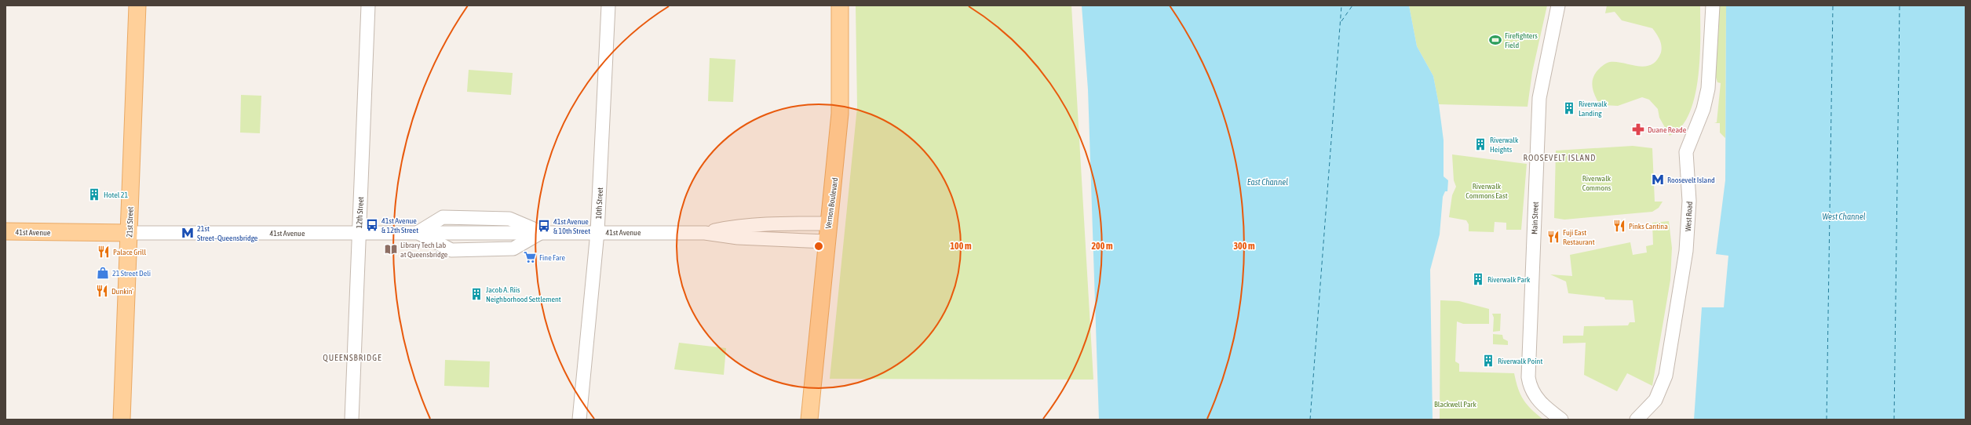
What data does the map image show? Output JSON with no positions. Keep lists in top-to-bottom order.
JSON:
{
  "streets": {
    "main road": ["Vernon Boulevard", "21st Street", "41st Avenue"],
    "street": [
      "10th Street",
      "12th Street",
      "West Road",
      "Main Street"
    ]
  },
  "crossings": [
    ["10th Street", "41st Avenue"],
    ["Vernon Boulevard", "41st Avenue"],
    ["12th Street", "41st Avenue"],
    ["21st Street", "41st Avenue"]
  ],
  "districts": ["ROOSEVELT ISLAND", "QUEENSBRIDGE"],
  "water": ["East Channel", "West Channel"],
  "parks": ["Riverwalk Commons", "Riverwalk Commons East", "Blackwell Park"],
  "places": {
    "sports": ["Firefighters Field"],
    "building": [
      "Riverwalk Landing",
      "Riverwalk Heights",
      "Hotel 21",
      "Riverwalk Park",
      "Jacob A. Riis Neighborhood Settlement",
      "Riverwalk Point"
    ],
    "pharmacy": ["Duane Reade"],
    "metro station": ["Roosevelt Island", "21st Street–Queensbridge"],
    "bus stop": ["41st Avenue & 12th Street", "41st Avenue & 10th Street"],
    "restaurant": [
      "Pinks Cantina",
      "Fuji East Restaurant",
      "Palace Grill",
      "Dunkin'"
    ],
    "library": ["Library Tech Lab at Queensbridge"],
    "supermarket": ["Fine Fare"],
    "shop": ["21 Street Deli"]
  },
  "rings": ["100 m", "200 m", "300 m"]
}
